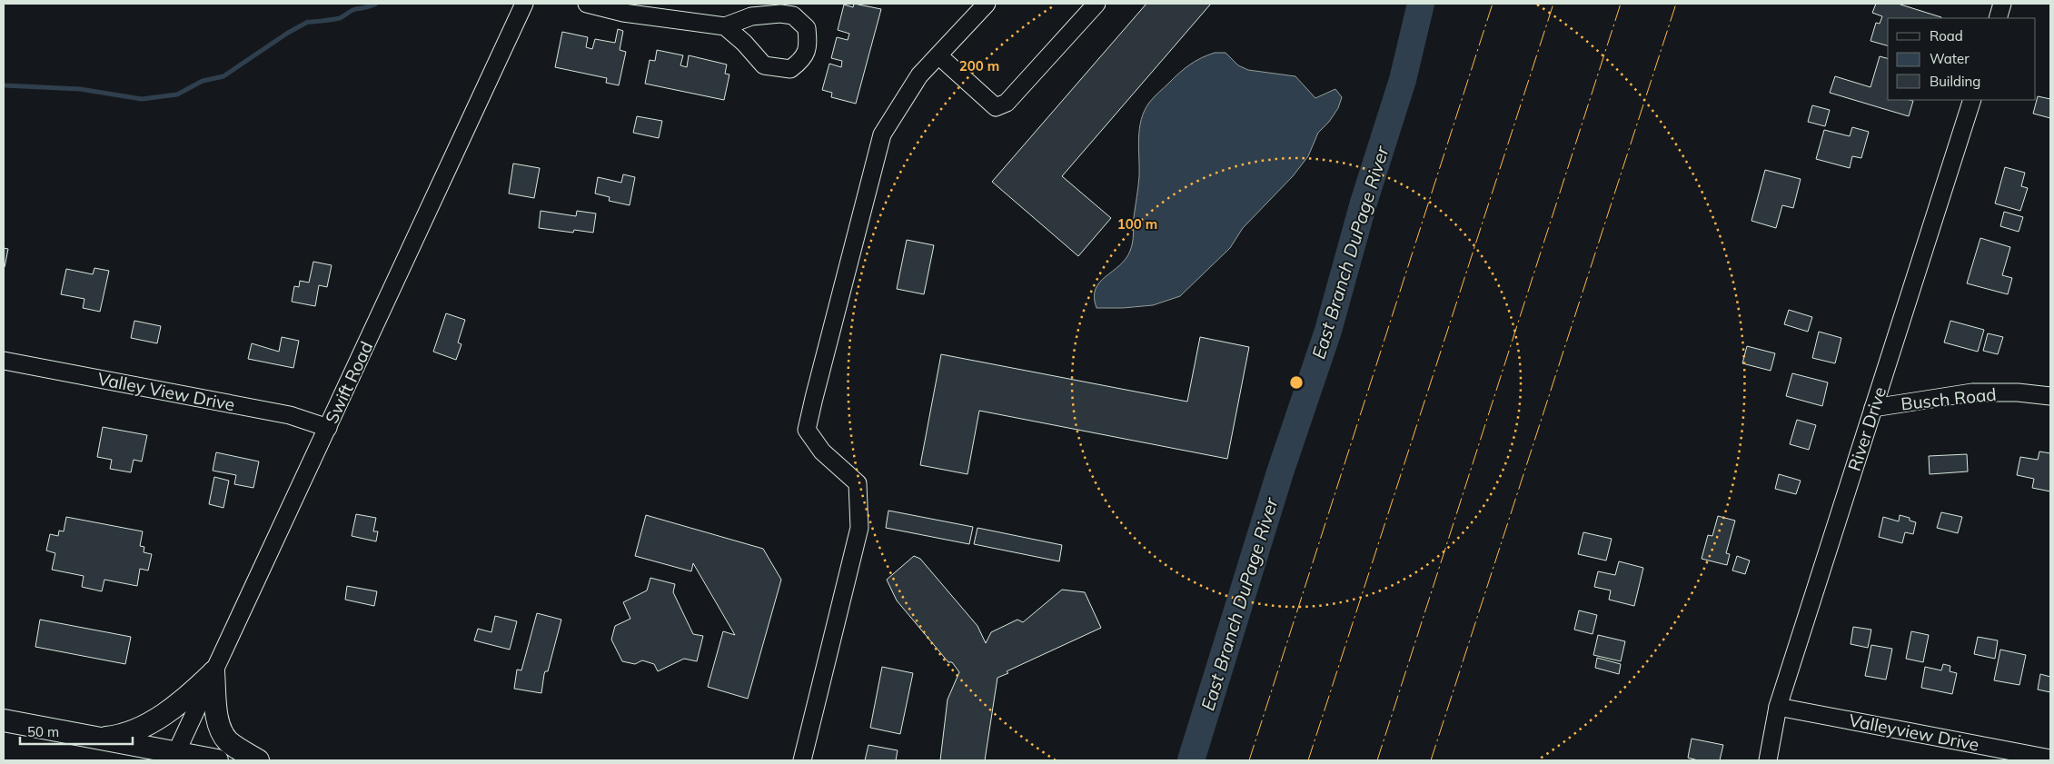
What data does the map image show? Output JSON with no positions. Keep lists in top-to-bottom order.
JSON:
{
  "streets": {
    "street": [
      "Swift Road",
      "Valley View Drive",
      "Busch Road",
      "River Drive",
      "Valleyview Drive"
    ]
  },
  "crossings": [
    ["Swift Road", "Valley View Drive"],
    ["Busch Road", "River Drive"],
    ["River Drive", "Valleyview Drive"]
  ],
  "water": ["East Branch DuPage River"],
  "legend": ["Road", "Water", "Building"],
  "scale_bar": "50 m",
  "rings": ["200 m", "100 m"]
}
